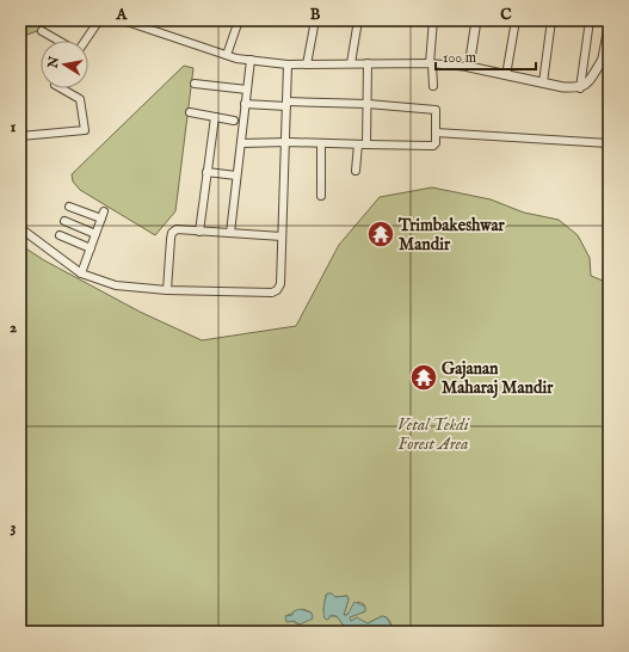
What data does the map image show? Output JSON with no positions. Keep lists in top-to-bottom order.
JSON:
{
  "parks": ["Vetal Tekdi Forest Area"],
  "places": {
    "temple": ["Trimbakeshwar Mandir", "Gajanan Maharaj Mandir"]
  },
  "scale_bar": "100 m",
  "north": "left",
  "grid": {
    "columns": ["A", "B", "C"],
    "rows": ["1", "2", "3"]
  }
}
